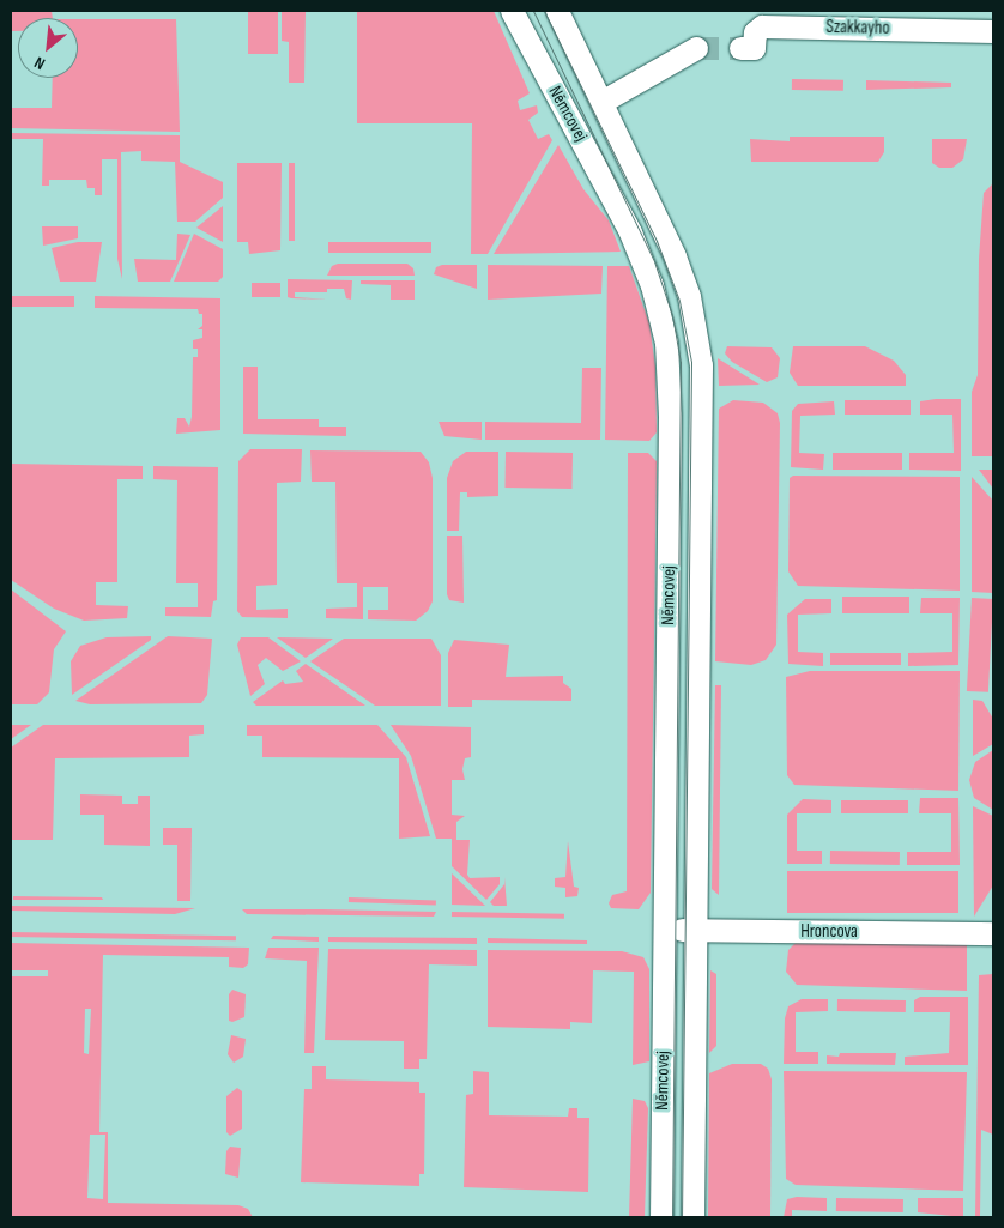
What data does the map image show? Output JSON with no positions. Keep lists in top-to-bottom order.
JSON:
{
  "streets": {
    "street": ["Szakkayho", "Němcovej", "Hroncova"]
  },
  "crossings": [
    ["Němcovej", "Hroncova"]
  ],
  "north": "bottom left"
}
